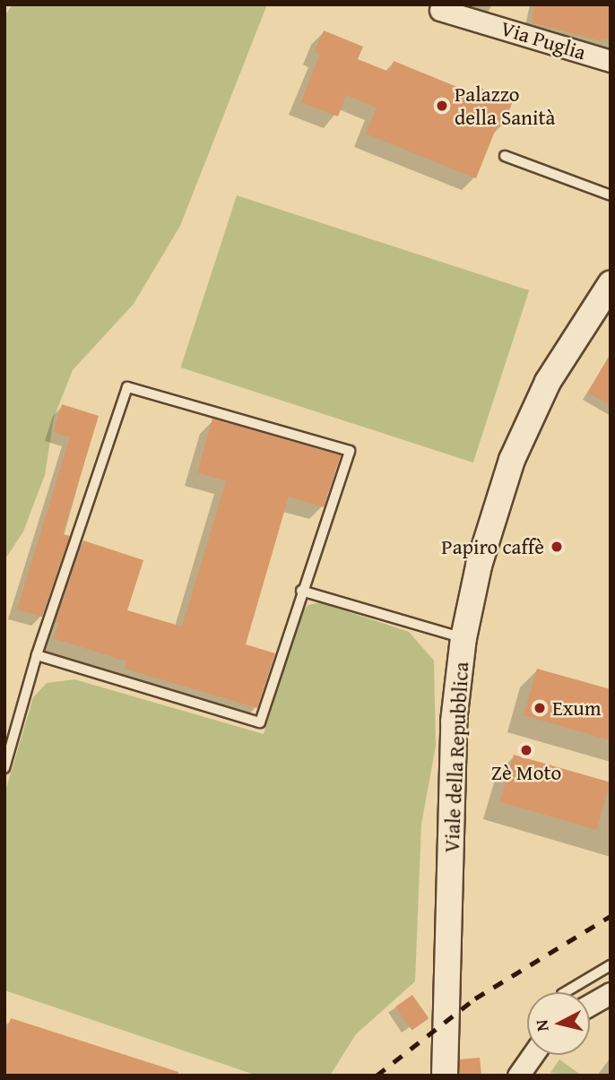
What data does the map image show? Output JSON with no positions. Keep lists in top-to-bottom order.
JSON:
{
  "streets": {
    "street": ["Via Puglia", "Viale della Repubblica"]
  },
  "places": [
    "Palazzo della Sanità",
    "Papiro caffè",
    "Exum",
    "Zè Moto"
  ],
  "north": "left"
}
